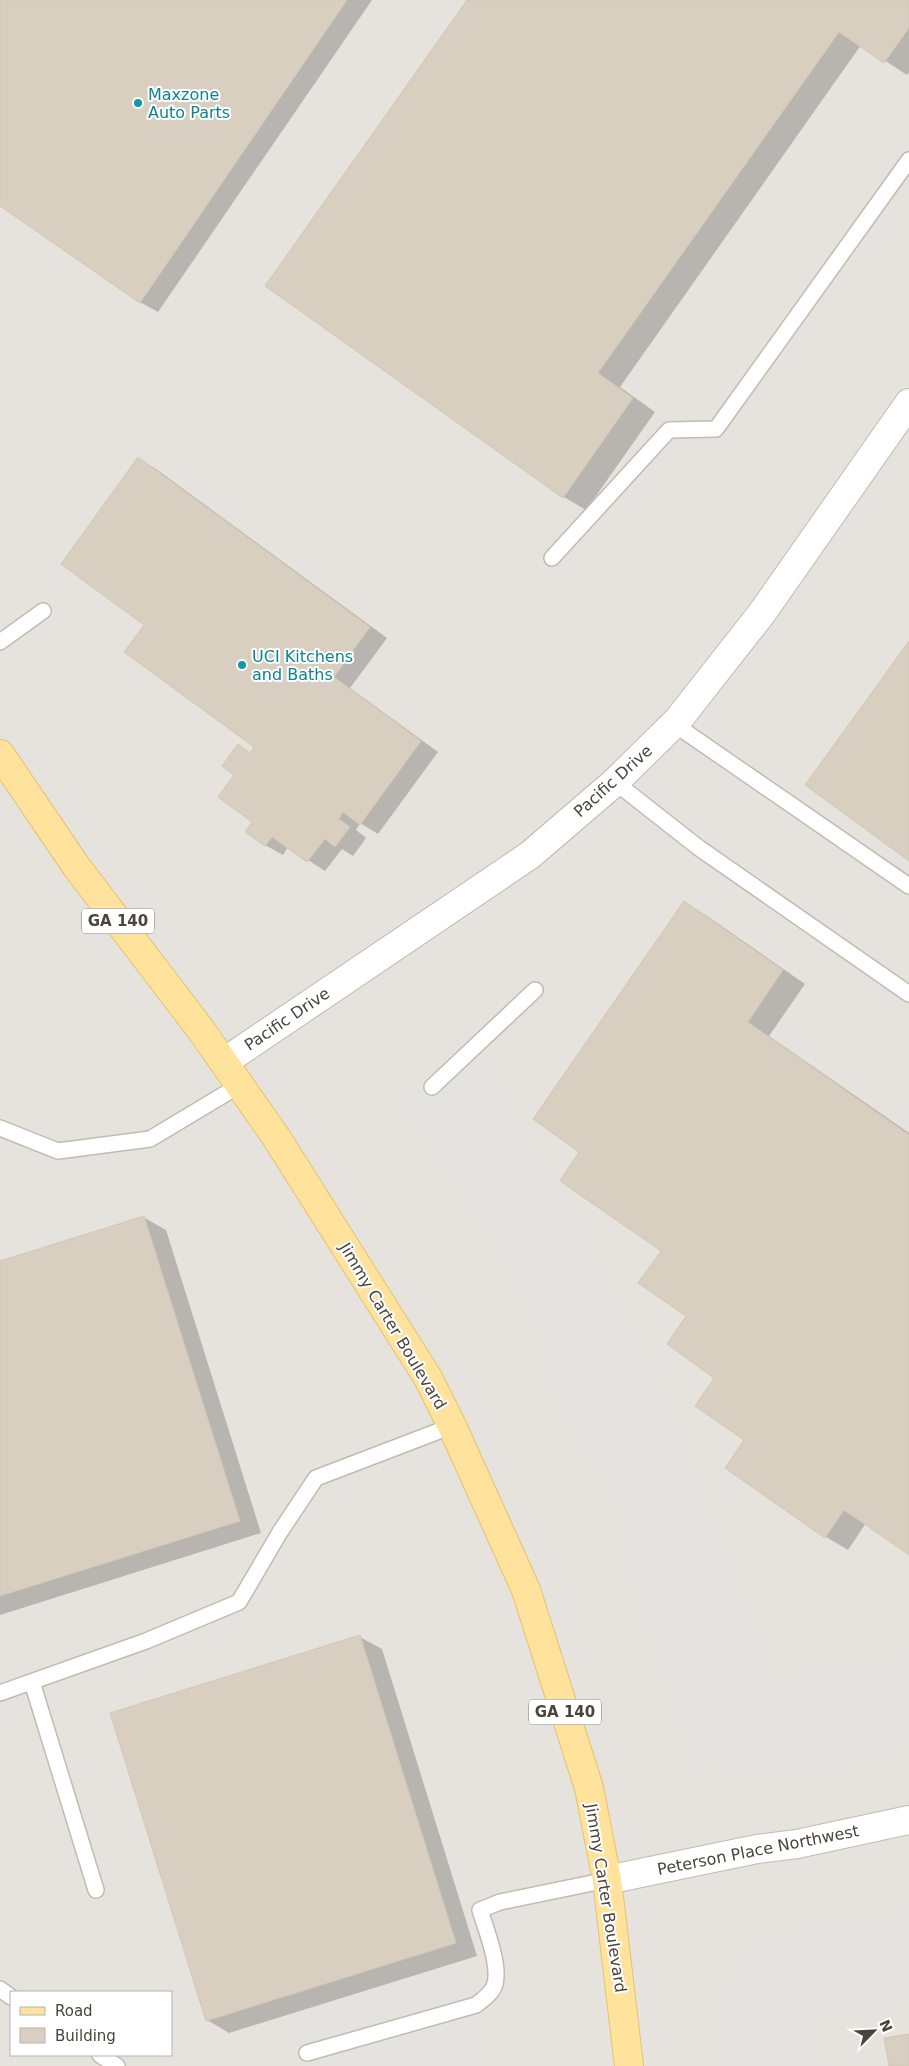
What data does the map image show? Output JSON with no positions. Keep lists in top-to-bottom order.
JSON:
{
  "streets": {
    "main road": ["GA 140", "Jimmy Carter Boulevard"],
    "street": ["Pacific Drive", "Peterson Place Northwest"]
  },
  "crossings": [
    ["Pacific Drive", "Jimmy Carter Boulevard"],
    ["Jimmy Carter Boulevard", "Peterson Place Northwest"]
  ],
  "places": ["Maxzone Auto Parts", "UCI Kitchens and Baths"],
  "legend": ["Road", "Building"],
  "north": "top right"
}
